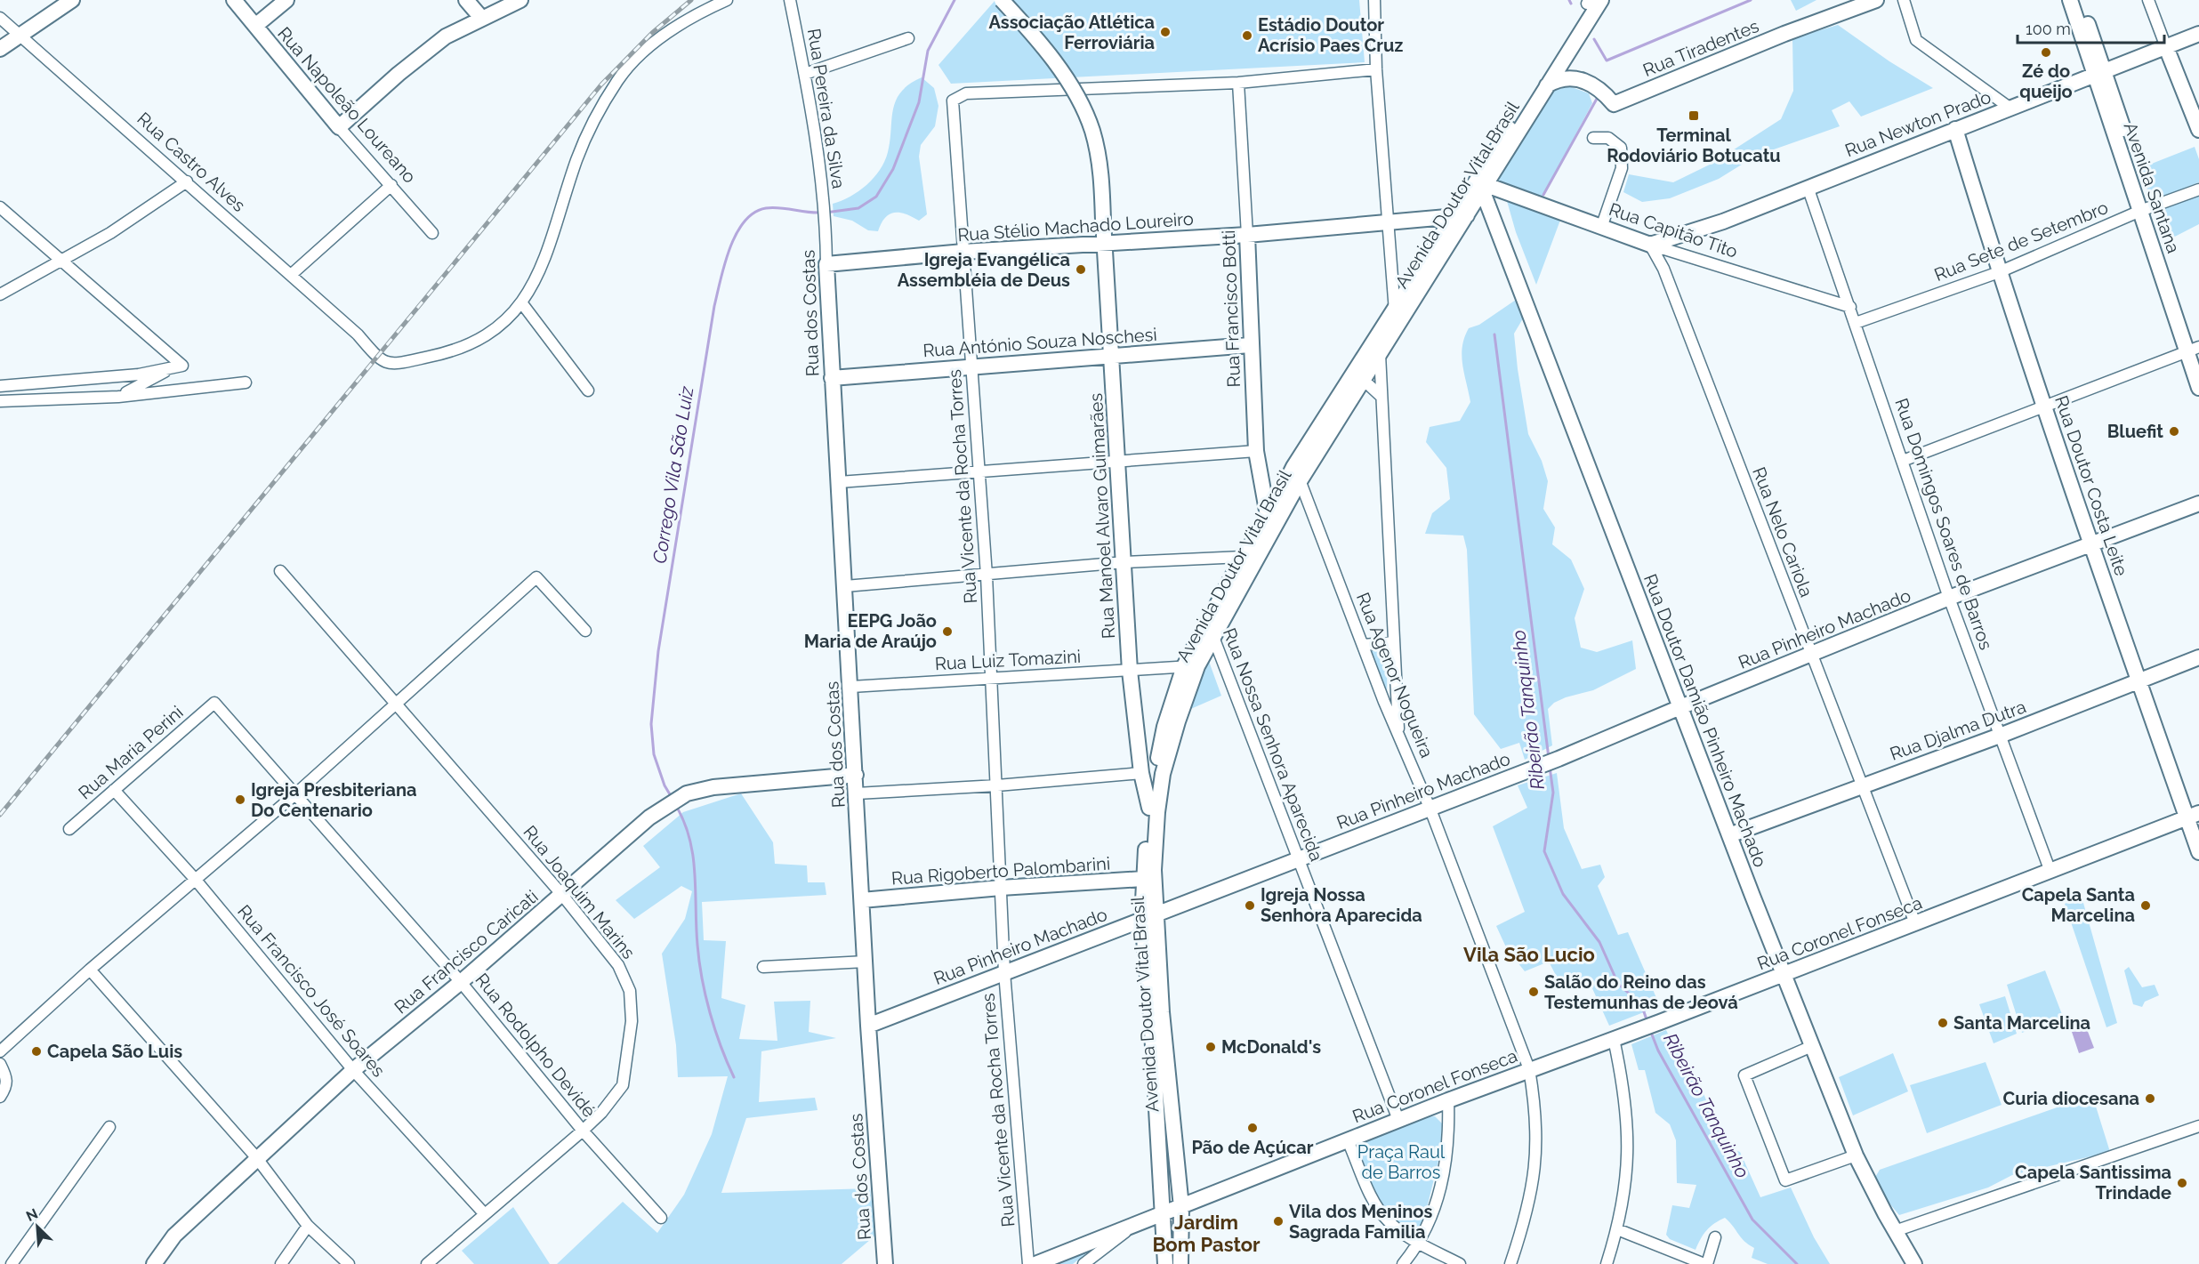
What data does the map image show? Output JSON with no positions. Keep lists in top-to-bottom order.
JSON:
{
  "streets": {
    "street": [
      "Rua Tiradentes",
      "Rua Napoleão Loureano",
      "Rua Pereira da Silva",
      "Rua Newton Prado",
      "Rua Castro Alves",
      "Avenida Santana",
      "Avenida Doutor Vital Brasil",
      "Rua Stélio Machado Loureiro",
      "Rua Capitão Tito",
      "Rua Sete de Setembro",
      "Rua Francisco Botti",
      "Rua dos Costas",
      "Rua António Souza Noschesi",
      "Rua Doutor Costa Leite",
      "Rua Vicente da Rocha Torres",
      "Rua Manoel Alvaro Guimarães",
      "Rua Domingos Soares de Barros",
      "Rua Nelo Cariola",
      "Rua Pinheiro Machado",
      "Rua Luiz Tomazini",
      "Rua Agenor Nogueira",
      "Rua Doutor Damião Pinheiro Machado",
      "Rua Djalma Dutra",
      "Rua Nossa Senhora Aparecida",
      "Rua Maria Perini",
      "Rua Rigoberto Palombarini",
      "Rua Joaquim Marins",
      "Rua Coronel Fonseca",
      "Rua Francisco Caricati",
      "Rua Francisco José Soares",
      "Rua Rodolpho Devidé"
    ]
  },
  "crossings": [
    ["Rua Tiradentes", "Avenida Doutor Vital Brasil"],
    ["Rua Pereira da Silva", "Rua dos Costas"],
    ["Rua Newton Prado", "Avenida Santana"],
    ["Rua Newton Prado", "Rua Capitão Tito"],
    ["Rua Newton Prado", "Rua Doutor Costa Leite"],
    ["Rua Newton Prado", "Rua Domingos Soares de Barros"],
    ["Rua Newton Prado", "Rua Nelo Cariola"],
    ["Avenida Santana", "Rua Sete de Setembro"],
    ["Avenida Doutor Vital Brasil", "Rua Stélio Machado Loureiro"],
    ["Avenida Doutor Vital Brasil", "Rua Capitão Tito"],
    ["Avenida Doutor Vital Brasil", "Rua Francisco Botti"],
    ["Avenida Doutor Vital Brasil", "Rua Manoel Alvaro Guimarães"],
    ["Avenida Doutor Vital Brasil", "Rua Pinheiro Machado"],
    ["Avenida Doutor Vital Brasil", "Rua Luiz Tomazini"],
    ["Avenida Doutor Vital Brasil", "Rua Agenor Nogueira"],
    ["Avenida Doutor Vital Brasil", "Rua Doutor Damião Pinheiro Machado"],
    ["Avenida Doutor Vital Brasil", "Rua Nossa Senhora Aparecida"],
    ["Avenida Doutor Vital Brasil", "Rua Rigoberto Palombarini"],
    ["Avenida Doutor Vital Brasil", "Rua Coronel Fonseca"],
    ["Rua Stélio Machado Loureiro", "Rua Francisco Botti"],
    ["Rua Stélio Machado Loureiro", "Rua dos Costas"],
    ["Rua Stélio Machado Loureiro", "Rua Vicente da Rocha Torres"],
    ["Rua Stélio Machado Loureiro", "Rua Manoel Alvaro Guimarães"],
    ["Rua Capitão Tito", "Rua Domingos Soares de Barros"],
    ["Rua Capitão Tito", "Rua Nelo Cariola"],
    ["Rua Capitão Tito", "Rua Doutor Damião Pinheiro Machado"],
    ["Rua Sete de Setembro", "Rua Doutor Costa Leite"],
    ["Rua Sete de Setembro", "Rua Domingos Soares de Barros"],
    ["Rua Francisco Botti", "Rua António Souza Noschesi"],
    ["Rua Francisco Botti", "Rua Vicente da Rocha Torres"],
    ["Rua dos Costas", "Rua António Souza Noschesi"],
    ["Rua dos Costas", "Rua Pinheiro Machado"],
    ["Rua dos Costas", "Rua Luiz Tomazini"],
    ["Rua dos Costas", "Rua Rigoberto Palombarini"],
    ["Rua dos Costas", "Rua Francisco Caricati"],
    ["Rua António Souza Noschesi", "Rua Vicente da Rocha Torres"],
    ["Rua António Souza Noschesi", "Rua Manoel Alvaro Guimarães"],
    ["Rua Doutor Costa Leite", "Rua Pinheiro Machado"],
    ["Rua Doutor Costa Leite", "Rua Djalma Dutra"],
    ["Rua Doutor Costa Leite", "Rua Coronel Fonseca"],
    ["Rua Vicente da Rocha Torres", "Rua Pinheiro Machado"],
    ["Rua Vicente da Rocha Torres", "Rua Luiz Tomazini"],
    ["Rua Vicente da Rocha Torres", "Rua Rigoberto Palombarini"],
    ["Rua Manoel Alvaro Guimarães", "Rua Luiz Tomazini"],
    ["Rua Domingos Soares de Barros", "Rua Pinheiro Machado"],
    ["Rua Domingos Soares de Barros", "Rua Djalma Dutra"],
    ["Rua Domingos Soares de Barros", "Rua Coronel Fonseca"],
    ["Rua Nelo Cariola", "Rua Pinheiro Machado"],
    ["Rua Nelo Cariola", "Rua Djalma Dutra"],
    ["Rua Nelo Cariola", "Rua Coronel Fonseca"],
    ["Rua Pinheiro Machado", "Rua Agenor Nogueira"],
    ["Rua Pinheiro Machado", "Rua Doutor Damião Pinheiro Machado"],
    ["Rua Pinheiro Machado", "Rua Nossa Senhora Aparecida"],
    ["Rua Agenor Nogueira", "Rua Coronel Fonseca"],
    ["Rua Doutor Damião Pinheiro Machado", "Rua Djalma Dutra"],
    ["Rua Doutor Damião Pinheiro Machado", "Rua Coronel Fonseca"],
    ["Rua Nossa Senhora Aparecida", "Rua Coronel Fonseca"],
    ["Rua Maria Perini", "Rua Francisco José Soares"],
    ["Rua Maria Perini", "Rua Rodolpho Devidé"],
    ["Rua Joaquim Marins", "Rua Francisco Caricati"],
    ["Rua Joaquim Marins", "Rua Francisco José Soares"],
    ["Rua Joaquim Marins", "Rua Rodolpho Devidé"],
    ["Rua Francisco Caricati", "Rua Francisco José Soares"],
    ["Rua Francisco Caricati", "Rua Rodolpho Devidé"]
  ],
  "districts": ["Vila São Lucio", "Jardim Bom Pastor"],
  "water": ["Corrego Vila São Luiz", "Ribeirão Tanquinho"],
  "parks": ["Praça Raul de Barros"],
  "places": {
    "other": [
      "Associação Atlética Ferroviária",
      "Estádio Doutor Acrísio Paes Cruz",
      "Zé do queijo",
      "Igreja Evangélica Assembléia de Deus",
      "Bluefit",
      "EEPG João Maria de Araújo",
      "Igreja Presbiteriana Do Centenario",
      "Igreja Nossa Senhora Aparecida",
      "Capela Santa Marcelina",
      "Salão do Reino das Testemunhas de Jeová",
      "Santa Marcelina",
      "McDonald's",
      "Capela São Luis",
      "Curia diocesana",
      "Pão de Açúcar",
      "Capela Santissima Trindade",
      "Vila dos Meninos Sagrada Familia"
    ],
    "transit": ["Terminal Rodoviário Botucatu"]
  },
  "scale_bar": "100 m",
  "north": "top left"
}
